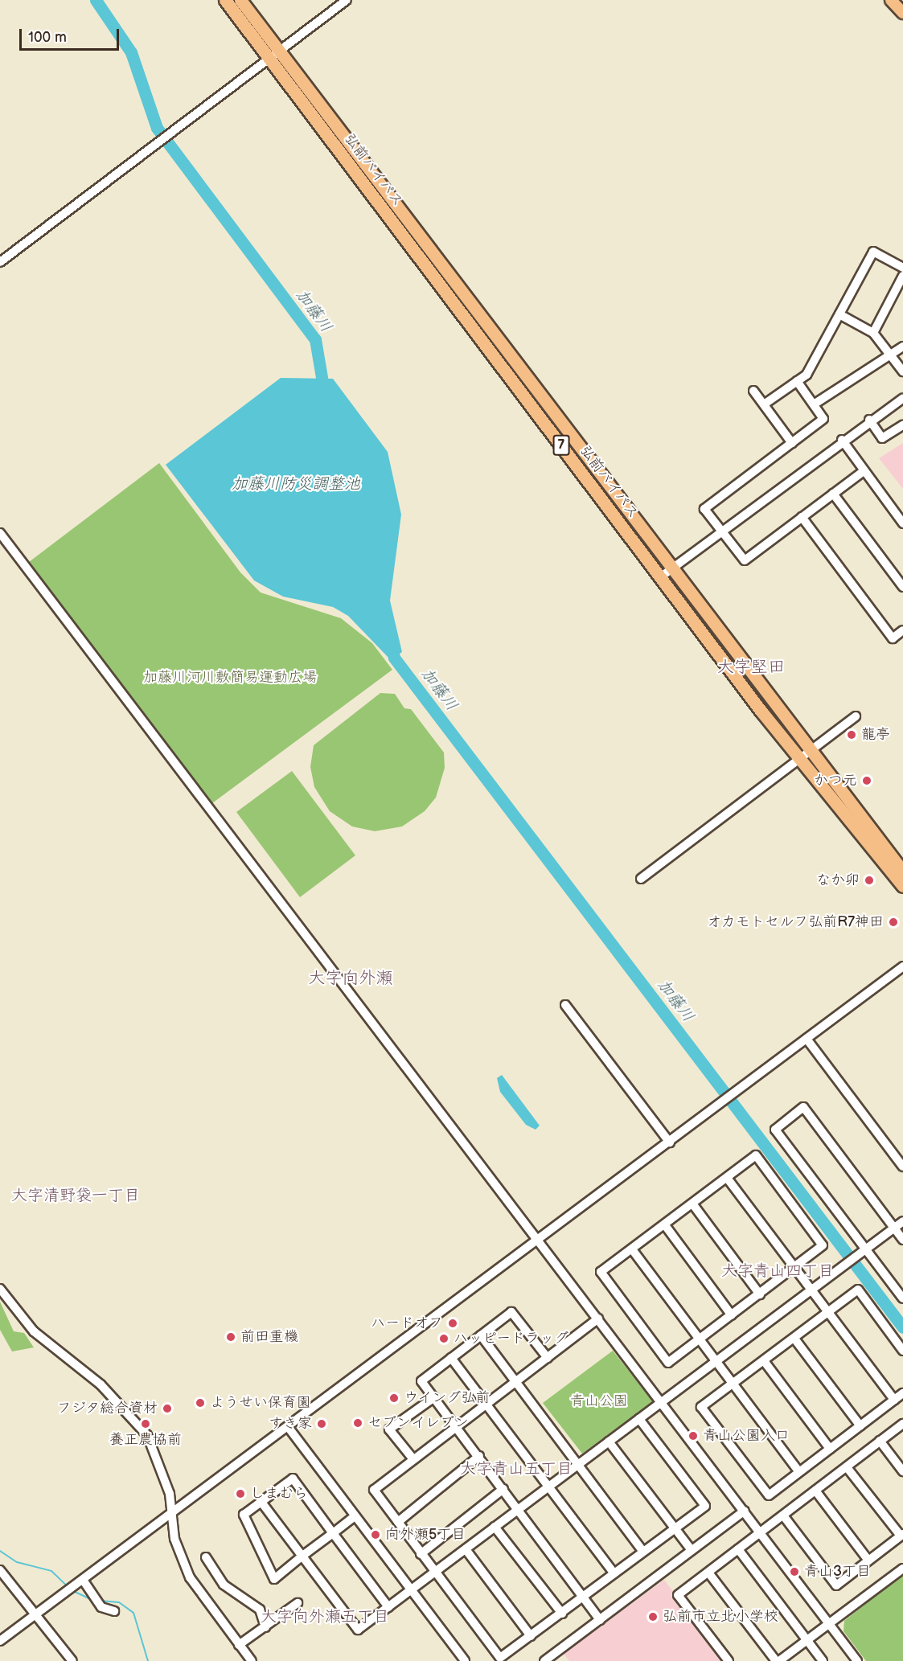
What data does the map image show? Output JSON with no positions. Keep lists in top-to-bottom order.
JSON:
{
  "streets": {
    "highway": ["弘前バイパス", "7"]
  },
  "districts": [
    "大字堅田",
    "大字向外瀬",
    "大字清野袋一丁目",
    "大字青山四丁目",
    "大字青山五丁目",
    "大字向外瀬五丁目"
  ],
  "water": ["加藤川", "加藤川防災調整池"],
  "parks": ["加藤川河川敷簡易運動広場", "青山公園"],
  "places": [
    "龍亭",
    "かつ元",
    "なか卯",
    "オカモトセルフ弘前R7神田",
    "ハードオフ",
    "前田重機",
    "ハッピードラッグ",
    "ウイング弘前",
    "ようせい保育園",
    "フジタ総合資材",
    "セブンイレブン",
    "養正農協前",
    "すき家",
    "青山公園入口",
    "しまむら",
    "向外瀬5丁目",
    "青山3丁目",
    "弘前市立北小学校"
  ],
  "scale_bar": "100 m"
}
